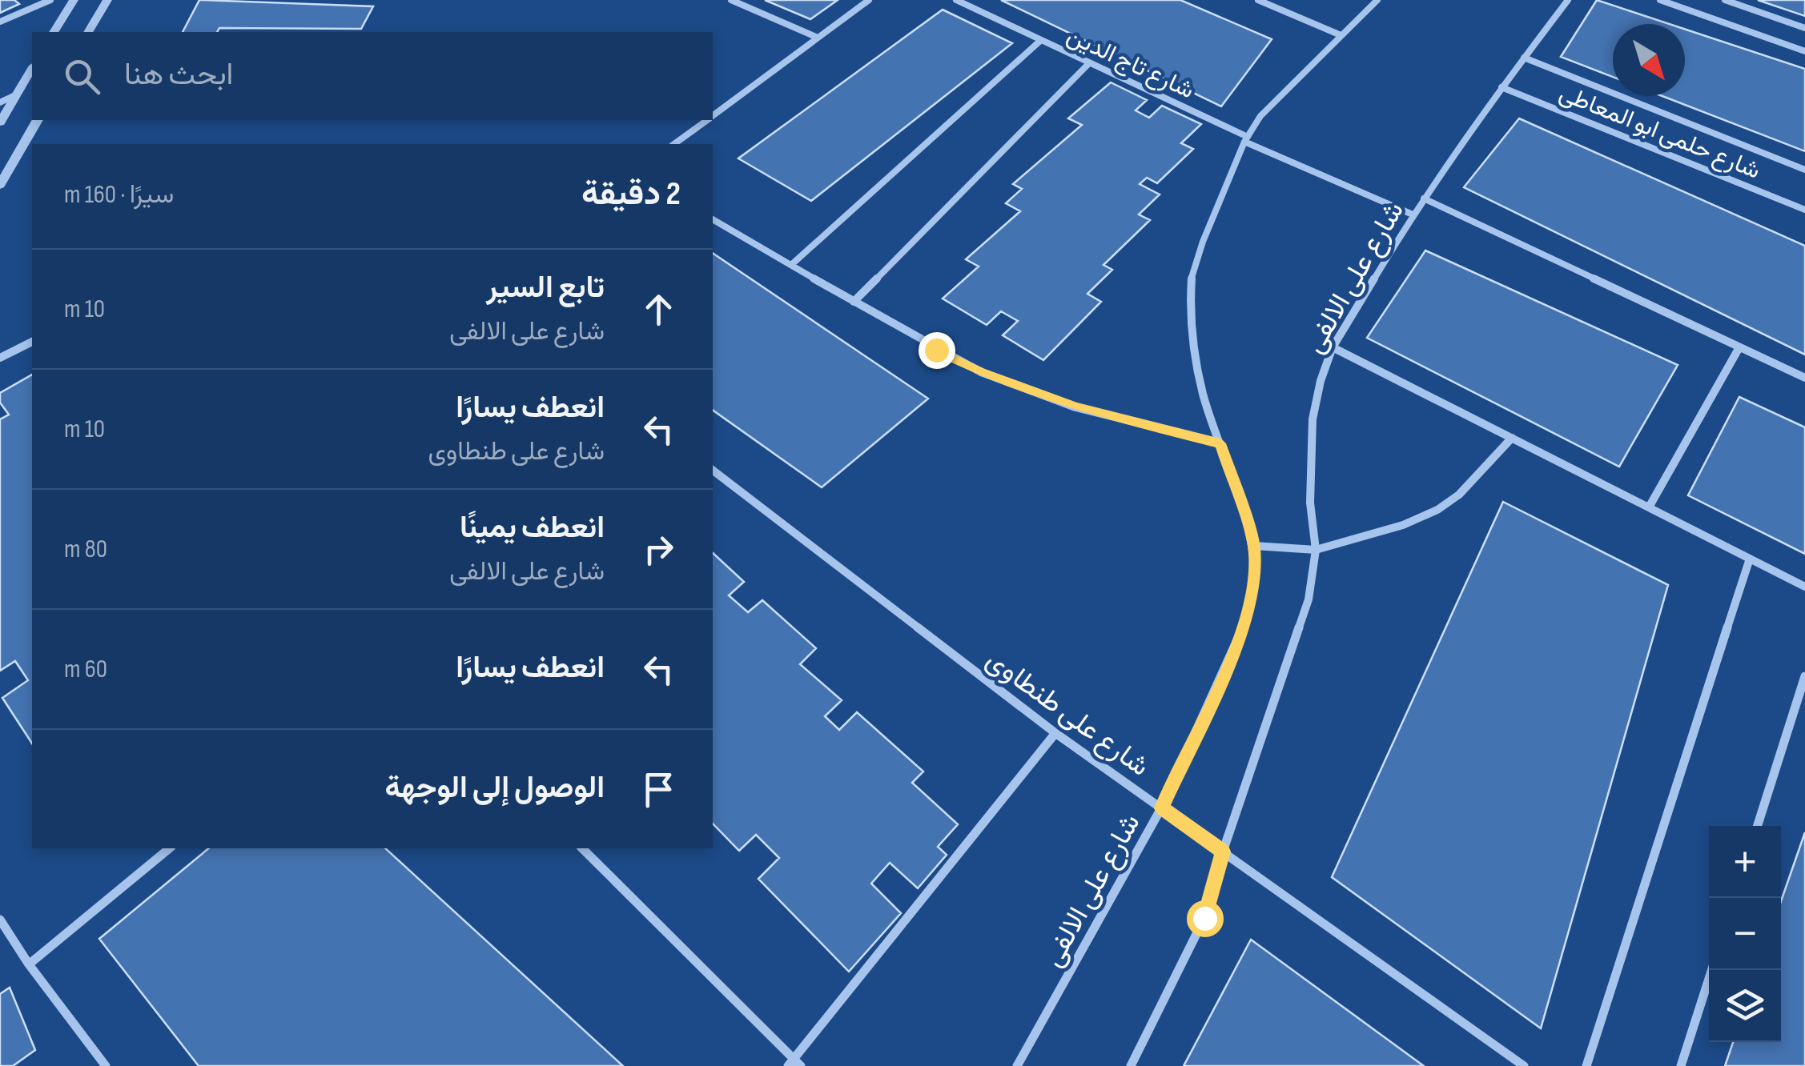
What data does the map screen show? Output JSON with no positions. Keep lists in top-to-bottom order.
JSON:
{
  "streets": {
    "street": [
      "شارع تاج الدين",
      "شارع حلمى ابو المعاطى",
      "شارع على الالفى",
      "شارع على طنطاوى"
    ]
  },
  "crossings": [
    ["شارع تاج الدين", "شارع على الالفى"],
    ["شارع حلمى ابو المعاطى", "شارع على الالفى"],
    ["شارع على الالفى", "شارع على طنطاوى"]
  ],
  "north": "bottom right",
  "page": {
    "search": "ابحث هنا",
    "heading": ["2 دقيقة", "سيرًا · 160 m"],
    "list": [
      ["تابع السير", "شارع على الالفى", "10 m"],
      ["انعطف يسارًا", "شارع على طنطاوى", "10 m"],
      ["انعطف يمينًا", "شارع على الالفى", "80 m"],
      ["انعطف يسارًا", "60 m"],
      "الوصول إلى الوجهة"
    ],
    "map_buttons": ["+", "−"]
  }
}
